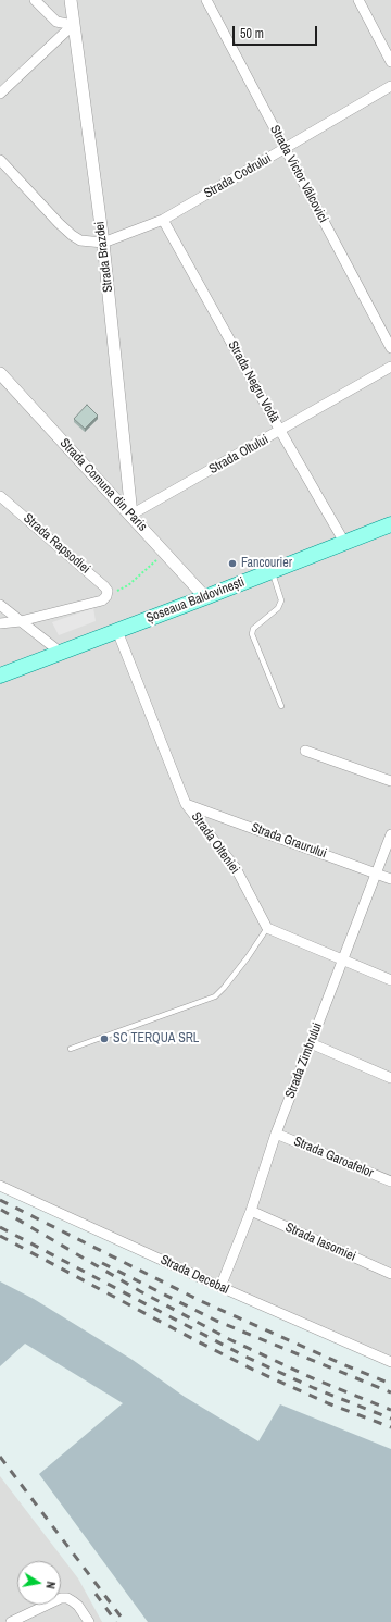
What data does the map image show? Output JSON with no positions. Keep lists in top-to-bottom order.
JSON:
{
  "streets": {
    "main road": ["Șoseaua Baldovinești"],
    "street": [
      "Strada Victor Vâlcovici",
      "Strada Codrului",
      "Strada Brazdei",
      "Strada Negru Vodă",
      "Strada Oltului",
      "Strada Comuna din Paris",
      "Strada Rapsodiei",
      "Strada Graurului",
      "Strada Olteniei",
      "Strada Zimbrului",
      "Strada Garoafelor",
      "Strada Iasomiei",
      "Strada Decebal"
    ]
  },
  "crossings": [
    ["Strada Victor Vâlcovici", "Strada Codrului"],
    ["Strada Codrului", "Strada Brazdei"],
    ["Strada Codrului", "Strada Negru Vodă"],
    ["Strada Brazdei", "Strada Oltului"],
    ["Strada Brazdei", "Strada Comuna din Paris"],
    ["Strada Negru Vodă", "Strada Oltului"],
    ["Strada Negru Vodă", "Șoseaua Baldovinești"],
    ["Strada Oltului", "Strada Comuna din Paris"],
    ["Strada Comuna din Paris", "Șoseaua Baldovinești"],
    ["Șoseaua Baldovinești", "Strada Olteniei"],
    ["Strada Graurului", "Strada Olteniei"],
    ["Strada Graurului", "Strada Zimbrului"],
    ["Strada Zimbrului", "Strada Garoafelor"],
    ["Strada Zimbrului", "Strada Iasomiei"],
    ["Strada Zimbrului", "Strada Decebal"]
  ],
  "places": ["Fancourier", "SC TERQUA SRL"],
  "scale_bar": "50 m",
  "north": "right"
}
